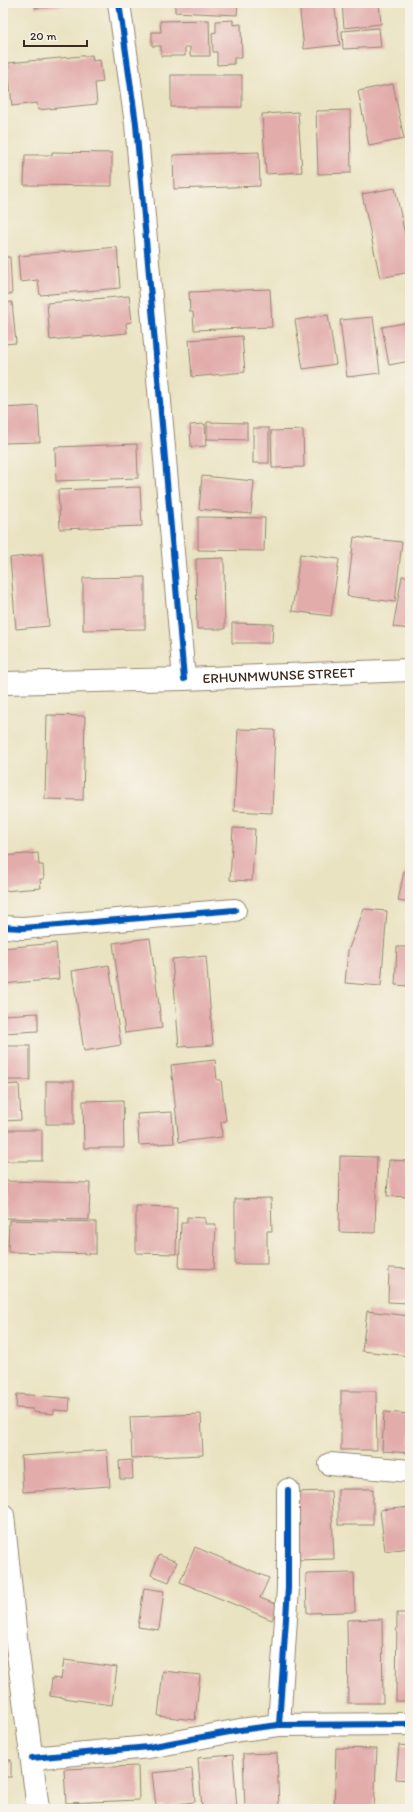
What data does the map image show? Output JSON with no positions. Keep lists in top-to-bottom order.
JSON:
{
  "streets": {
    "street": ["ERHUNMWUNSE STREET"]
  },
  "scale_bar": "20 m"
}
